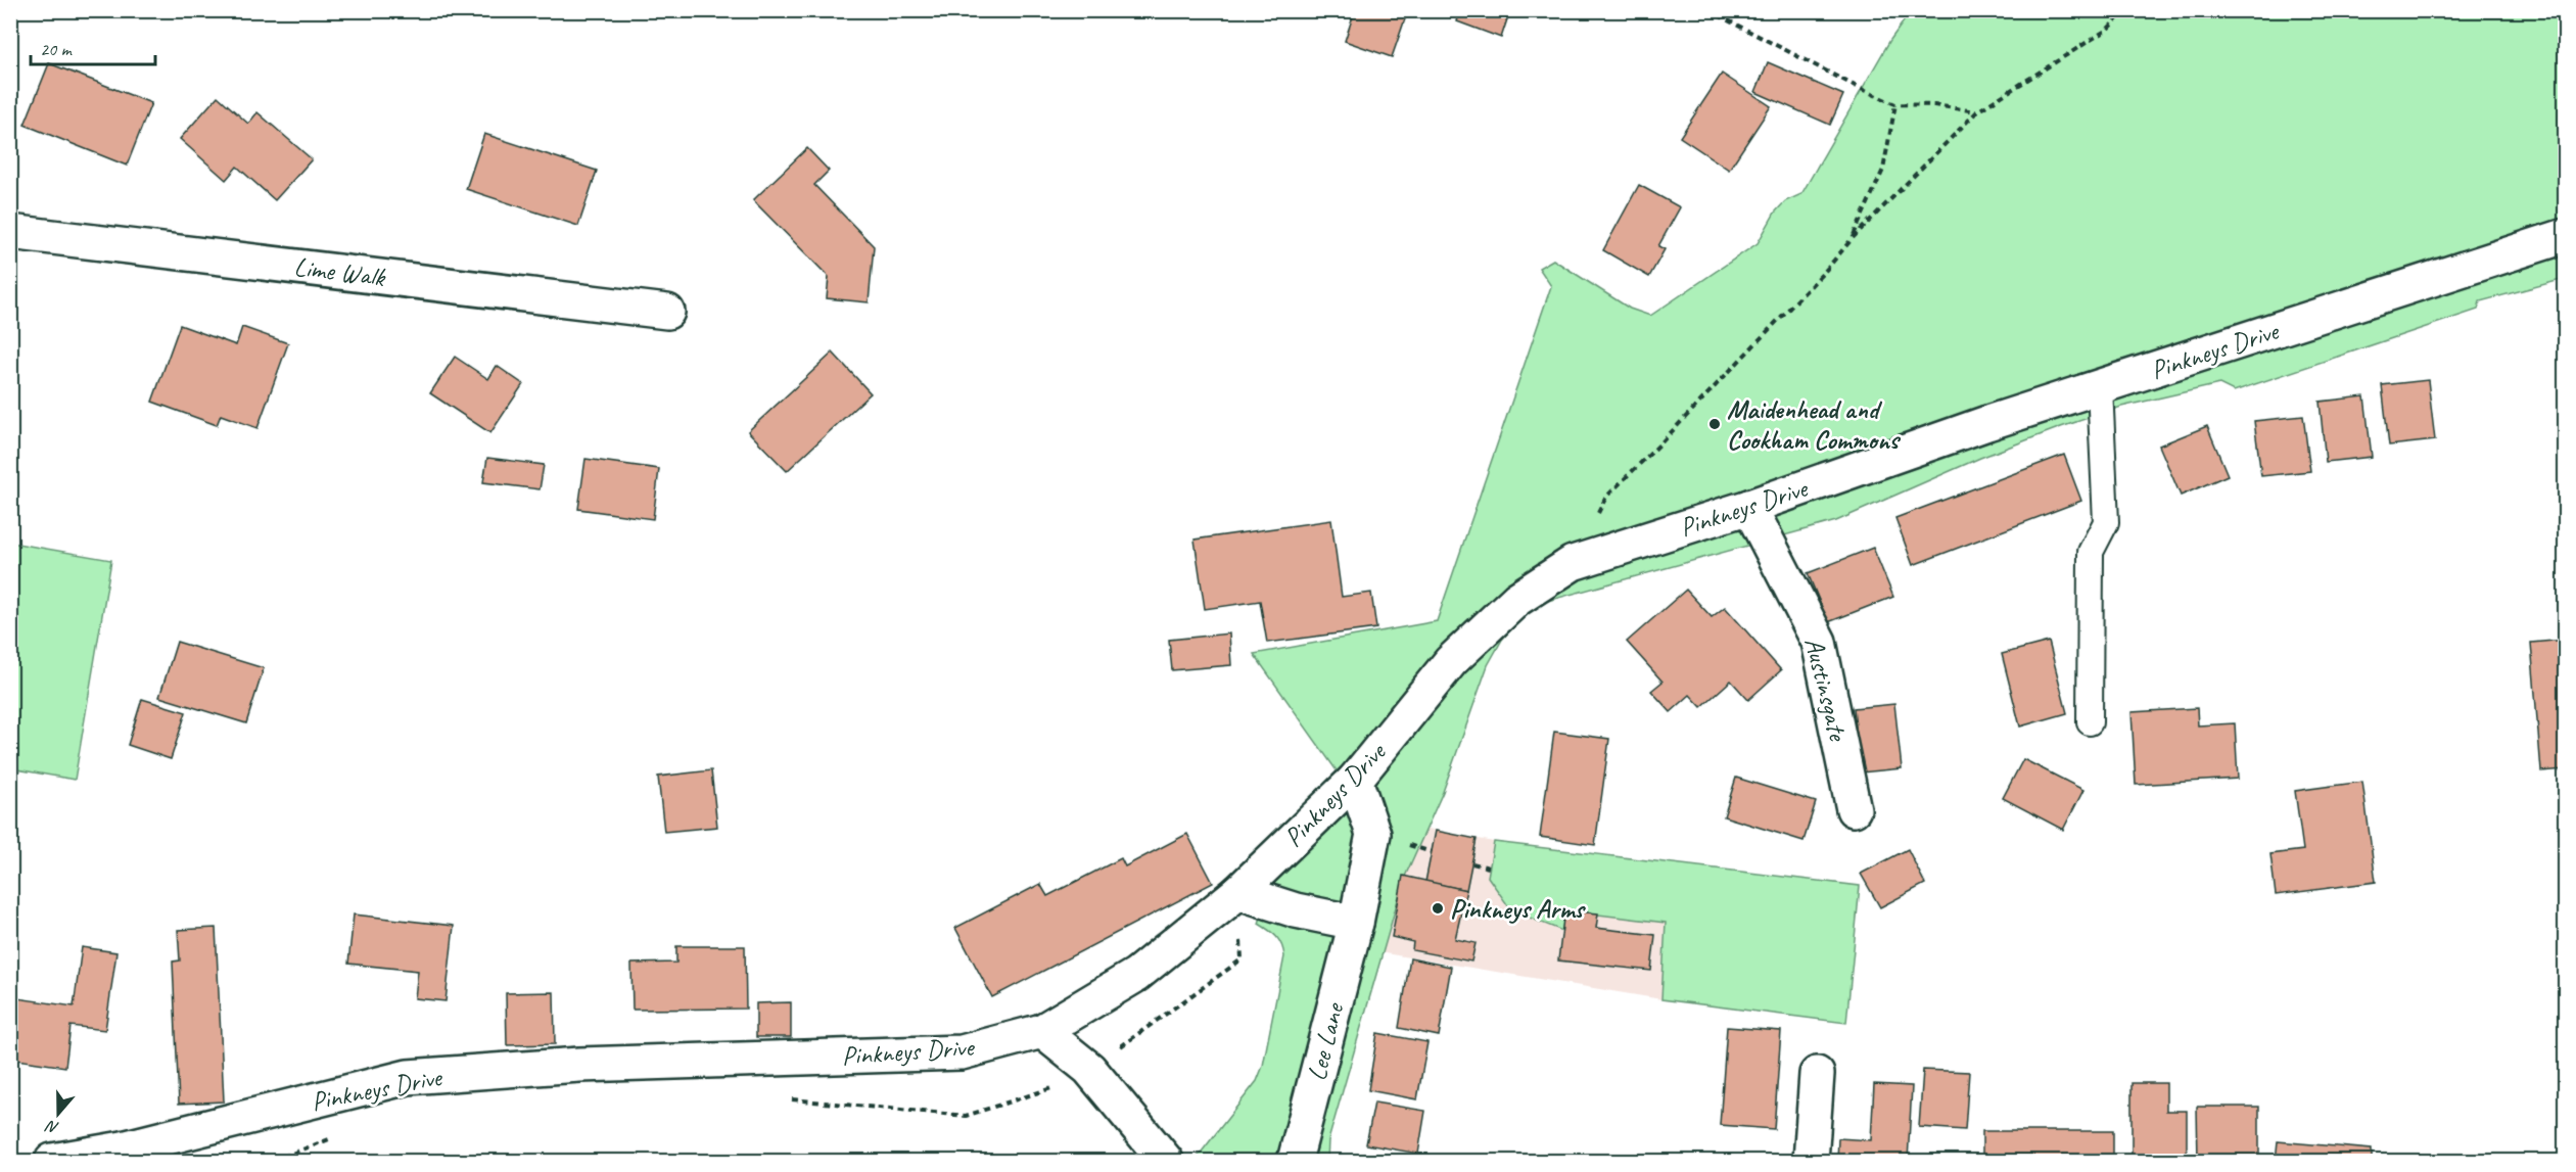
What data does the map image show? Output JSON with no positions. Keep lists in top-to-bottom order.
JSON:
{
  "streets": {
    "street": [
      "Lime Walk",
      "Pinkneys Drive",
      "Austinsgate",
      "Lee Lane"
    ]
  },
  "crossings": [
    ["Pinkneys Drive", "Austinsgate"],
    ["Pinkneys Drive", "Lee Lane"]
  ],
  "places": ["Maidenhead and Cookham Commons", "Pinkneys Arms"],
  "scale_bar": "20 m",
  "north": "bottom"
}
